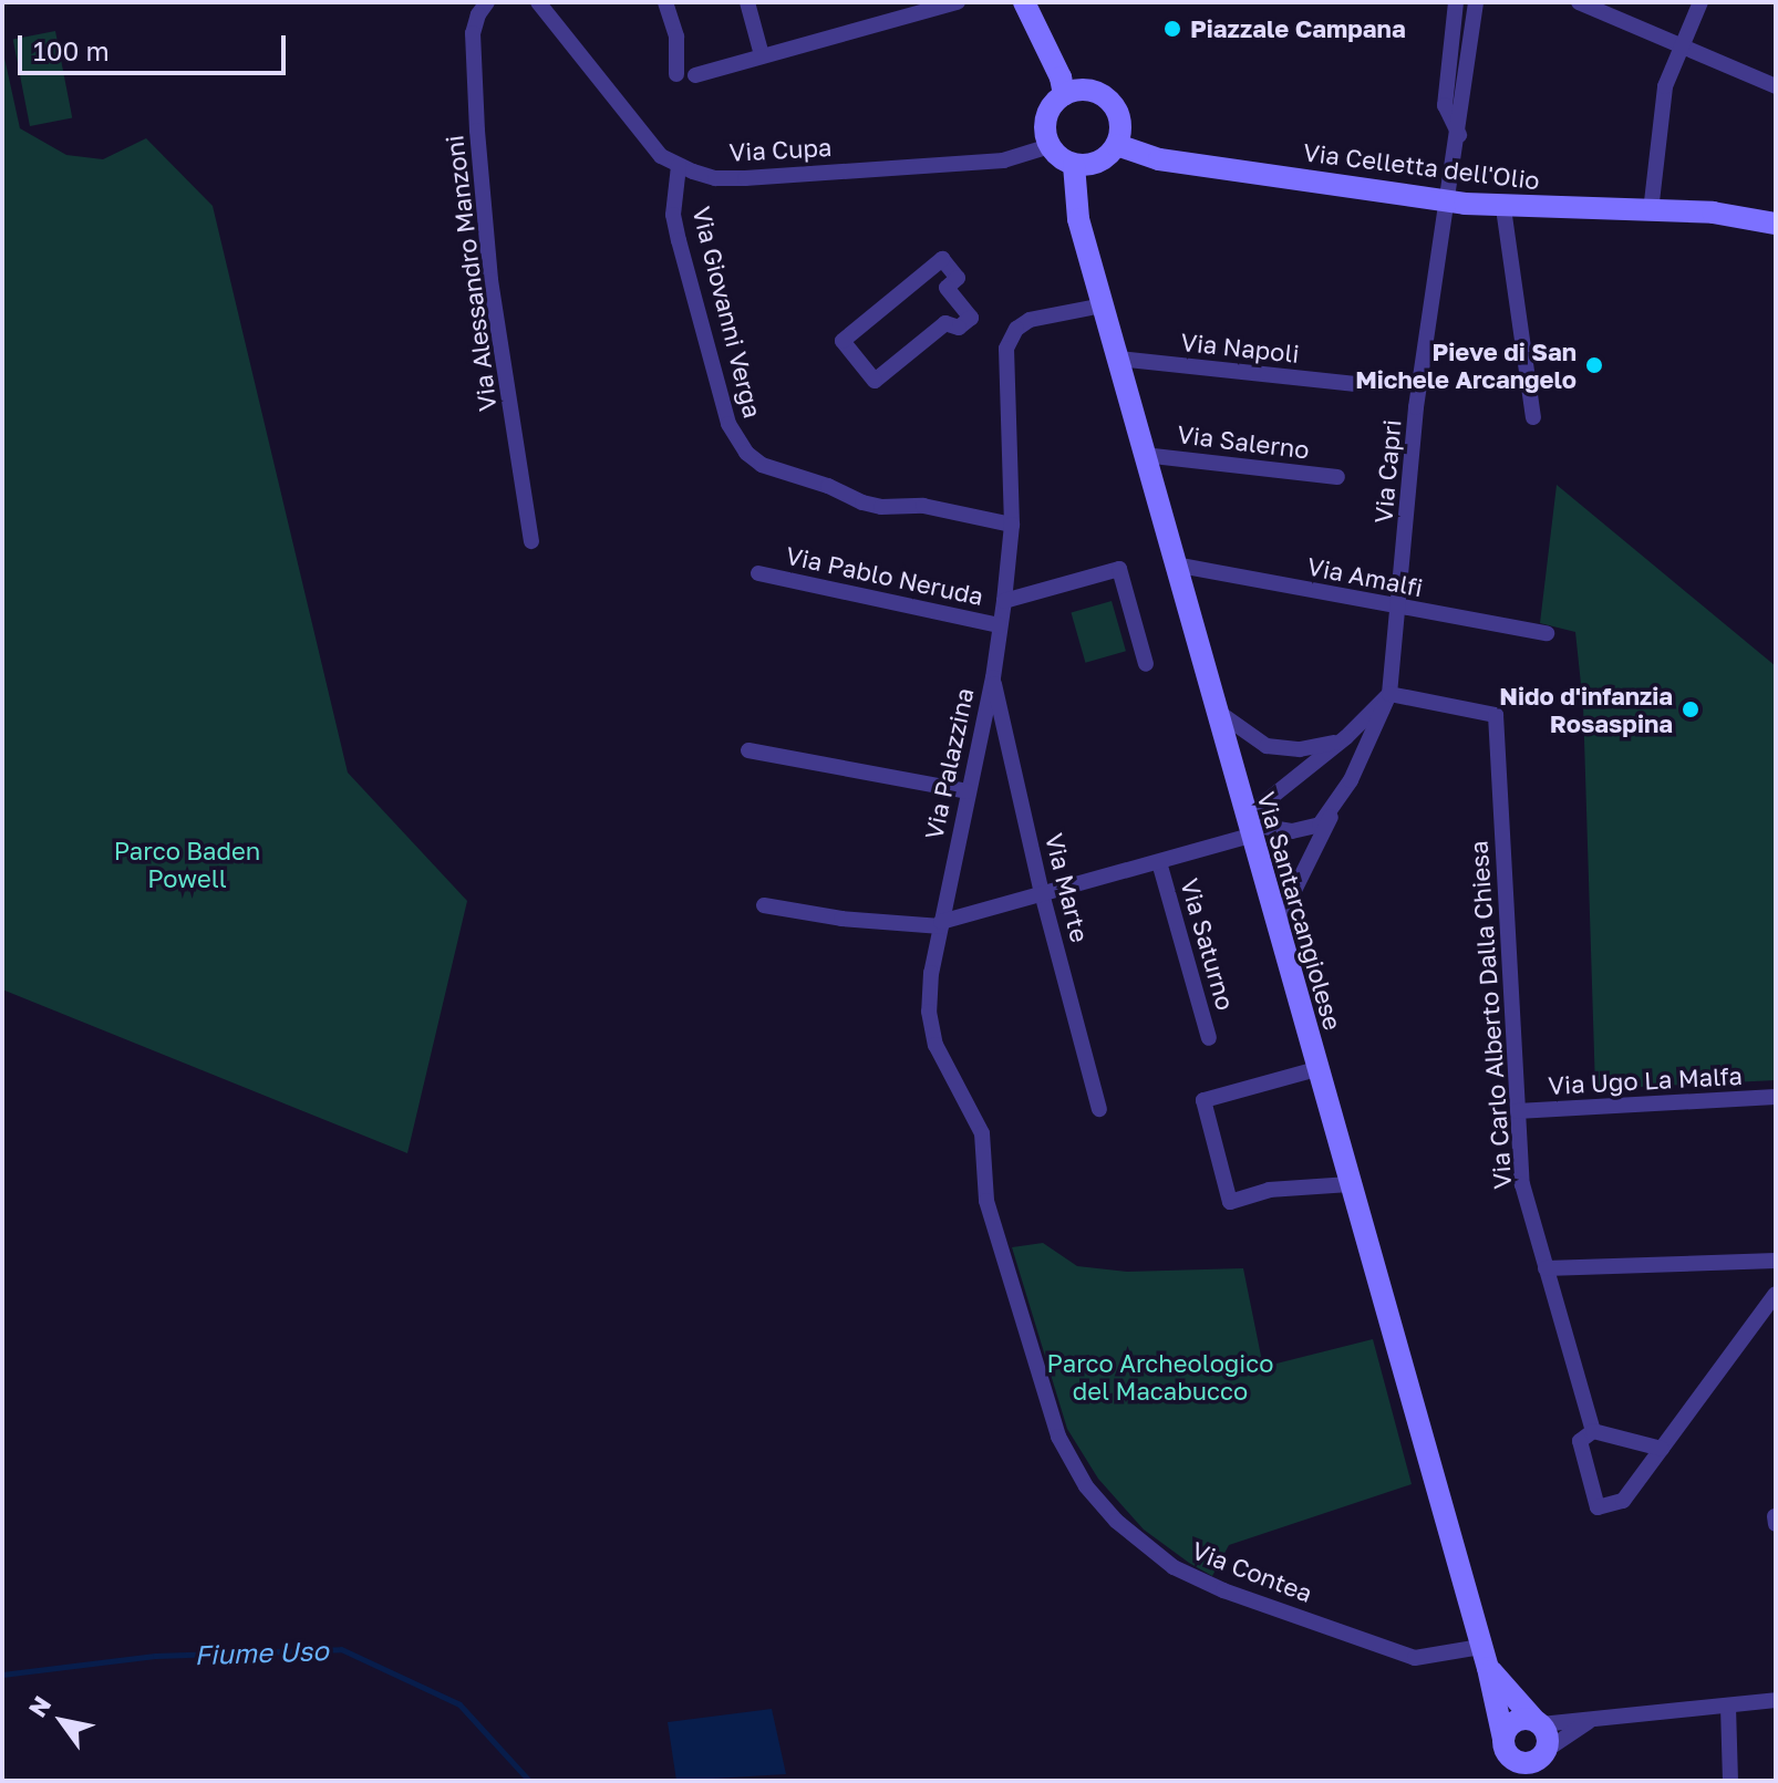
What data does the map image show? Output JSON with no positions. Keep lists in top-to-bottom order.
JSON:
{
  "streets": {
    "main road": ["Via Celletta dell'Olio", "Via Santarcangiolese"],
    "street": [
      "Via Cupa",
      "Via Alessandro Manzoni",
      "Via Giovanni Verga",
      "Via Napoli",
      "Via Salerno",
      "Via Capri",
      "Via Pablo Neruda",
      "Via Amalfi",
      "Via Palazzina",
      "Via Marte",
      "Via Saturno",
      "Via Carlo Alberto Dalla Chiesa",
      "Via Ugo La Malfa",
      "Via Contea"
    ]
  },
  "crossings": [
    ["Via Cupa", "Via Celletta dell'Olio"],
    ["Via Cupa", "Via Giovanni Verga"],
    ["Via Cupa", "Via Santarcangiolese"],
    ["Via Celletta dell'Olio", "Via Capri"],
    ["Via Celletta dell'Olio", "Via Santarcangiolese"],
    ["Via Giovanni Verga", "Via Palazzina"],
    ["Via Napoli", "Via Santarcangiolese"],
    ["Via Salerno", "Via Santarcangiolese"],
    ["Via Capri", "Via Amalfi"],
    ["Via Capri", "Via Santarcangiolese"],
    ["Via Capri", "Via Carlo Alberto Dalla Chiesa"],
    ["Via Pablo Neruda", "Via Palazzina"],
    ["Via Amalfi", "Via Santarcangiolese"],
    ["Via Palazzina", "Via Marte"],
    ["Via Palazzina", "Via Santarcangiolese"],
    ["Via Palazzina", "Via Contea"],
    ["Via Santarcangiolese", "Via Contea"],
    ["Via Carlo Alberto Dalla Chiesa", "Via Ugo La Malfa"]
  ],
  "water": ["Fiume Uso"],
  "parks": ["Parco Baden Powell", "Parco Archeologico del Macabucco"],
  "places": ["Piazzale Campana", "Pieve di San Michele Arcangelo", "Nido d'infanzia Rosaspina"],
  "scale_bar": "100 m",
  "north": "top left"
}
